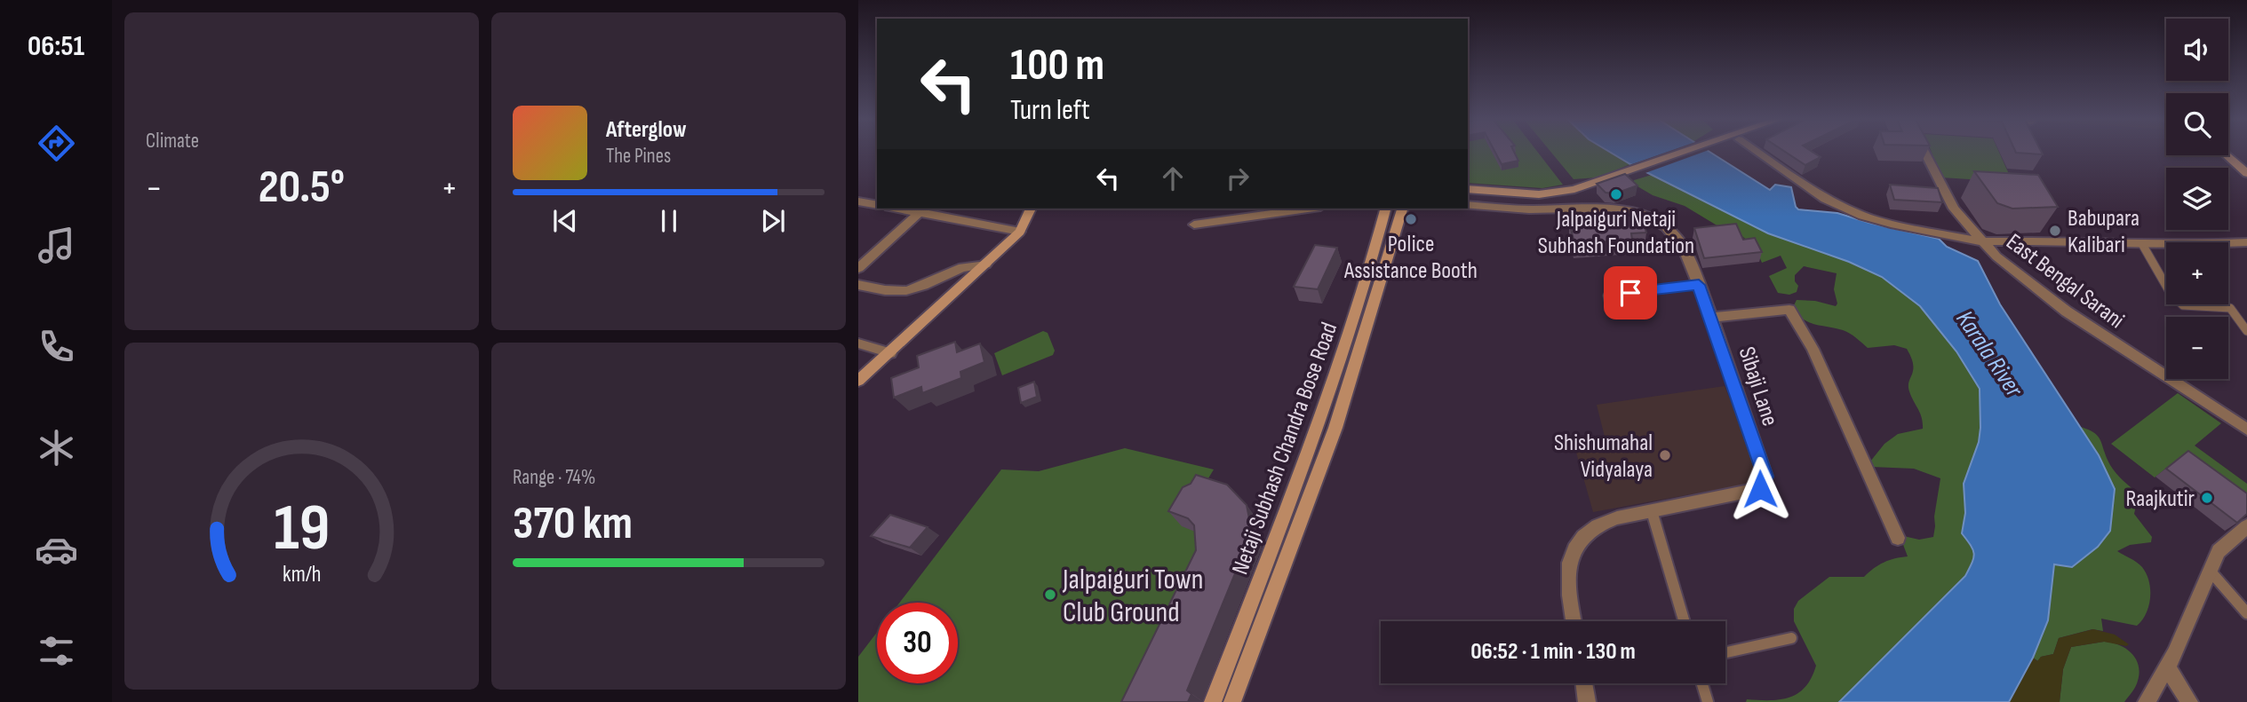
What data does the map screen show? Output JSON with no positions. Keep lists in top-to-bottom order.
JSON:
{
  "streets": {
    "street": ["East Bengal Sarani", "Sibaji Lane", "Netaji Subhash Chandra Bose Road"]
  },
  "water": ["Karala River"],
  "places": [
    "Jalpaiguri Netaji Subhash Foundation",
    "Police Assistance Booth",
    "Babupara Kalibari",
    "Shishumahal Vidyalaya",
    "Raajkutir",
    "Jalpaiguri Town Club Ground"
  ],
  "page": {
    "tabs": "06:51",
    "tile": [
      "Climate",
      ["Range · 74%", "370 km"]
    ],
    "map_buttons": ["+", "−"],
    "turn": ["100 m", "Turn left"],
    "song": ["Afterglow", "The Pines"],
    "heat": ["−", "20.5°", "+"],
    "limit": "30",
    "trip": "06:52 · 1 min · 130 m",
    "gauge": ["19", "km/h"]
  }
}
